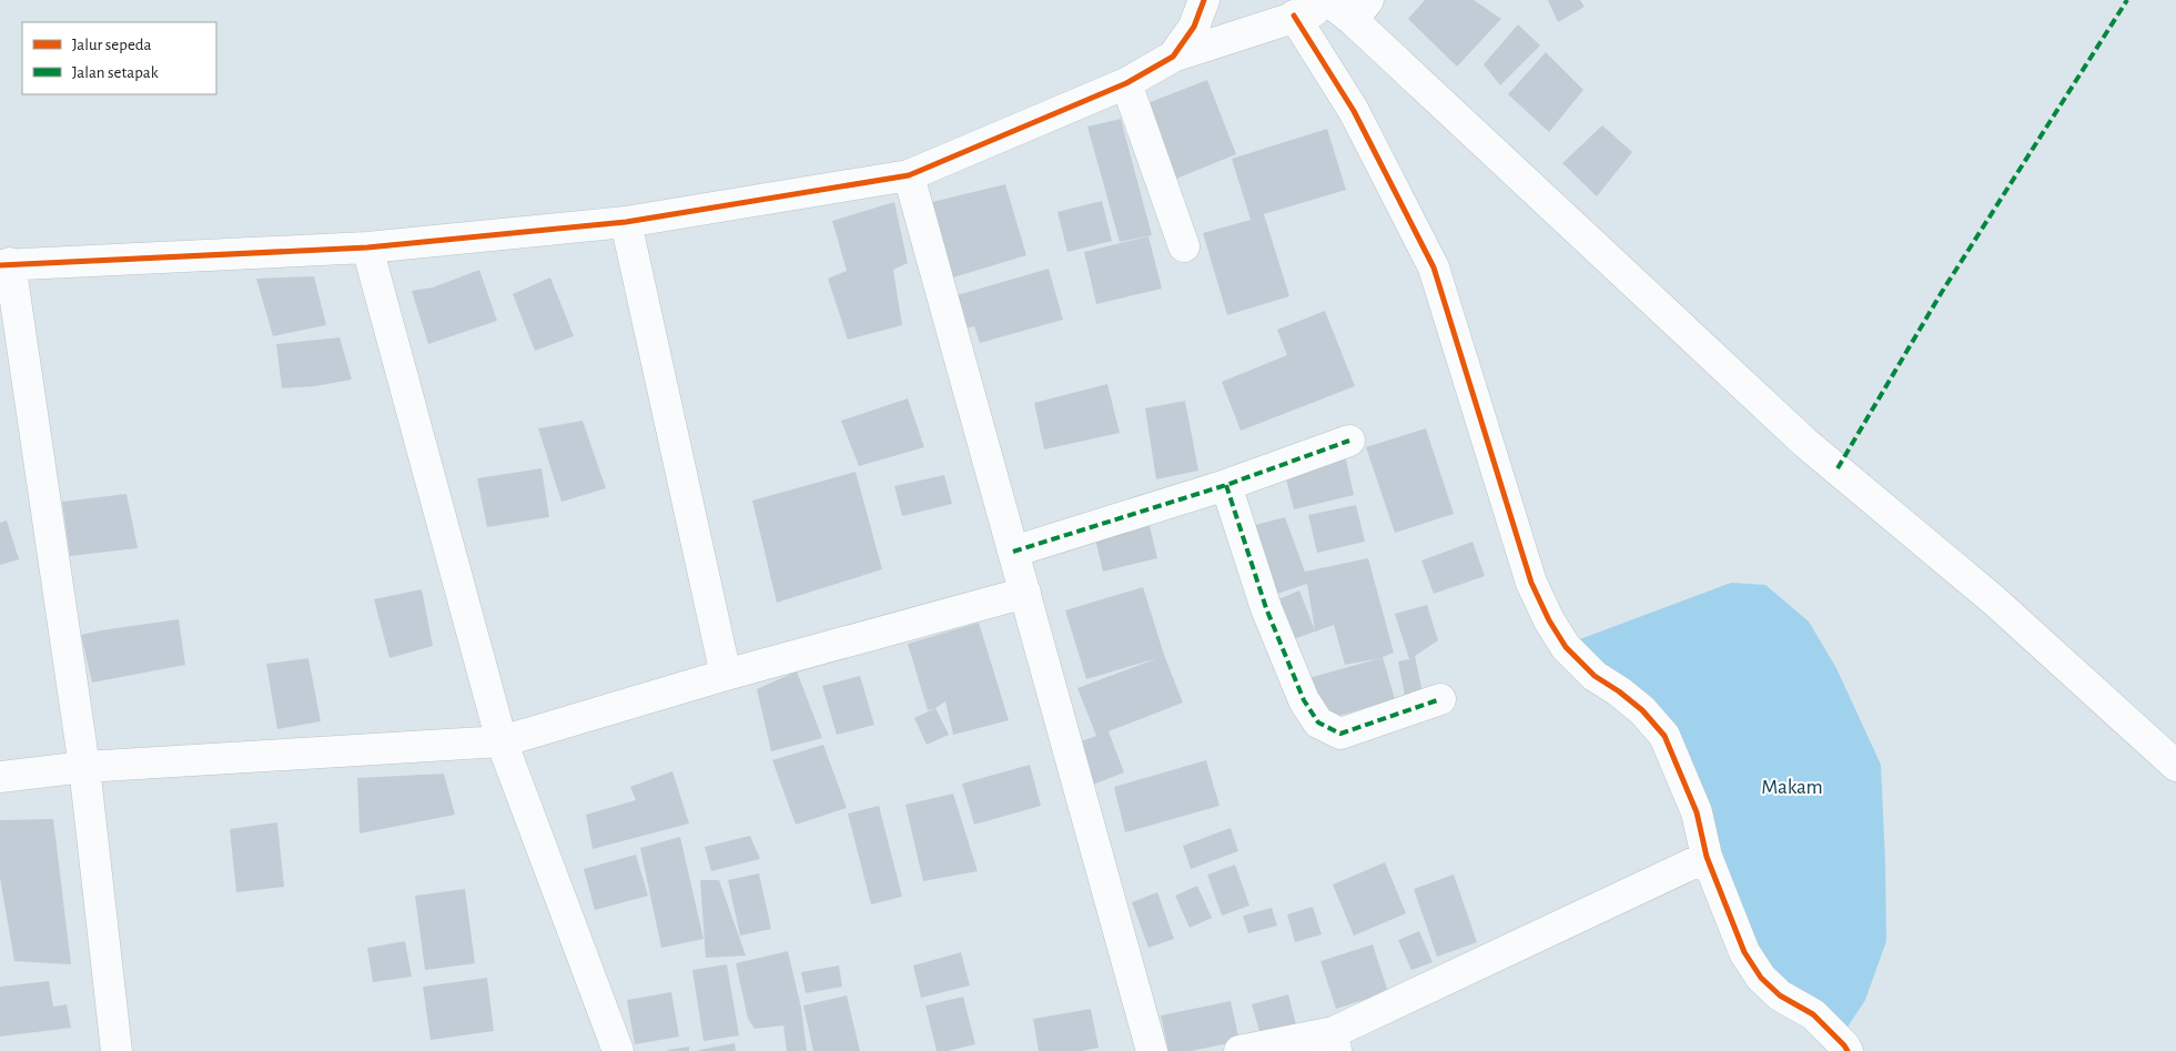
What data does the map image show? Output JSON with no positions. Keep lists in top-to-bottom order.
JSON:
{
  "parks": ["Makam"],
  "legend": ["Jalur sepeda", "Jalan setapak"]
}
